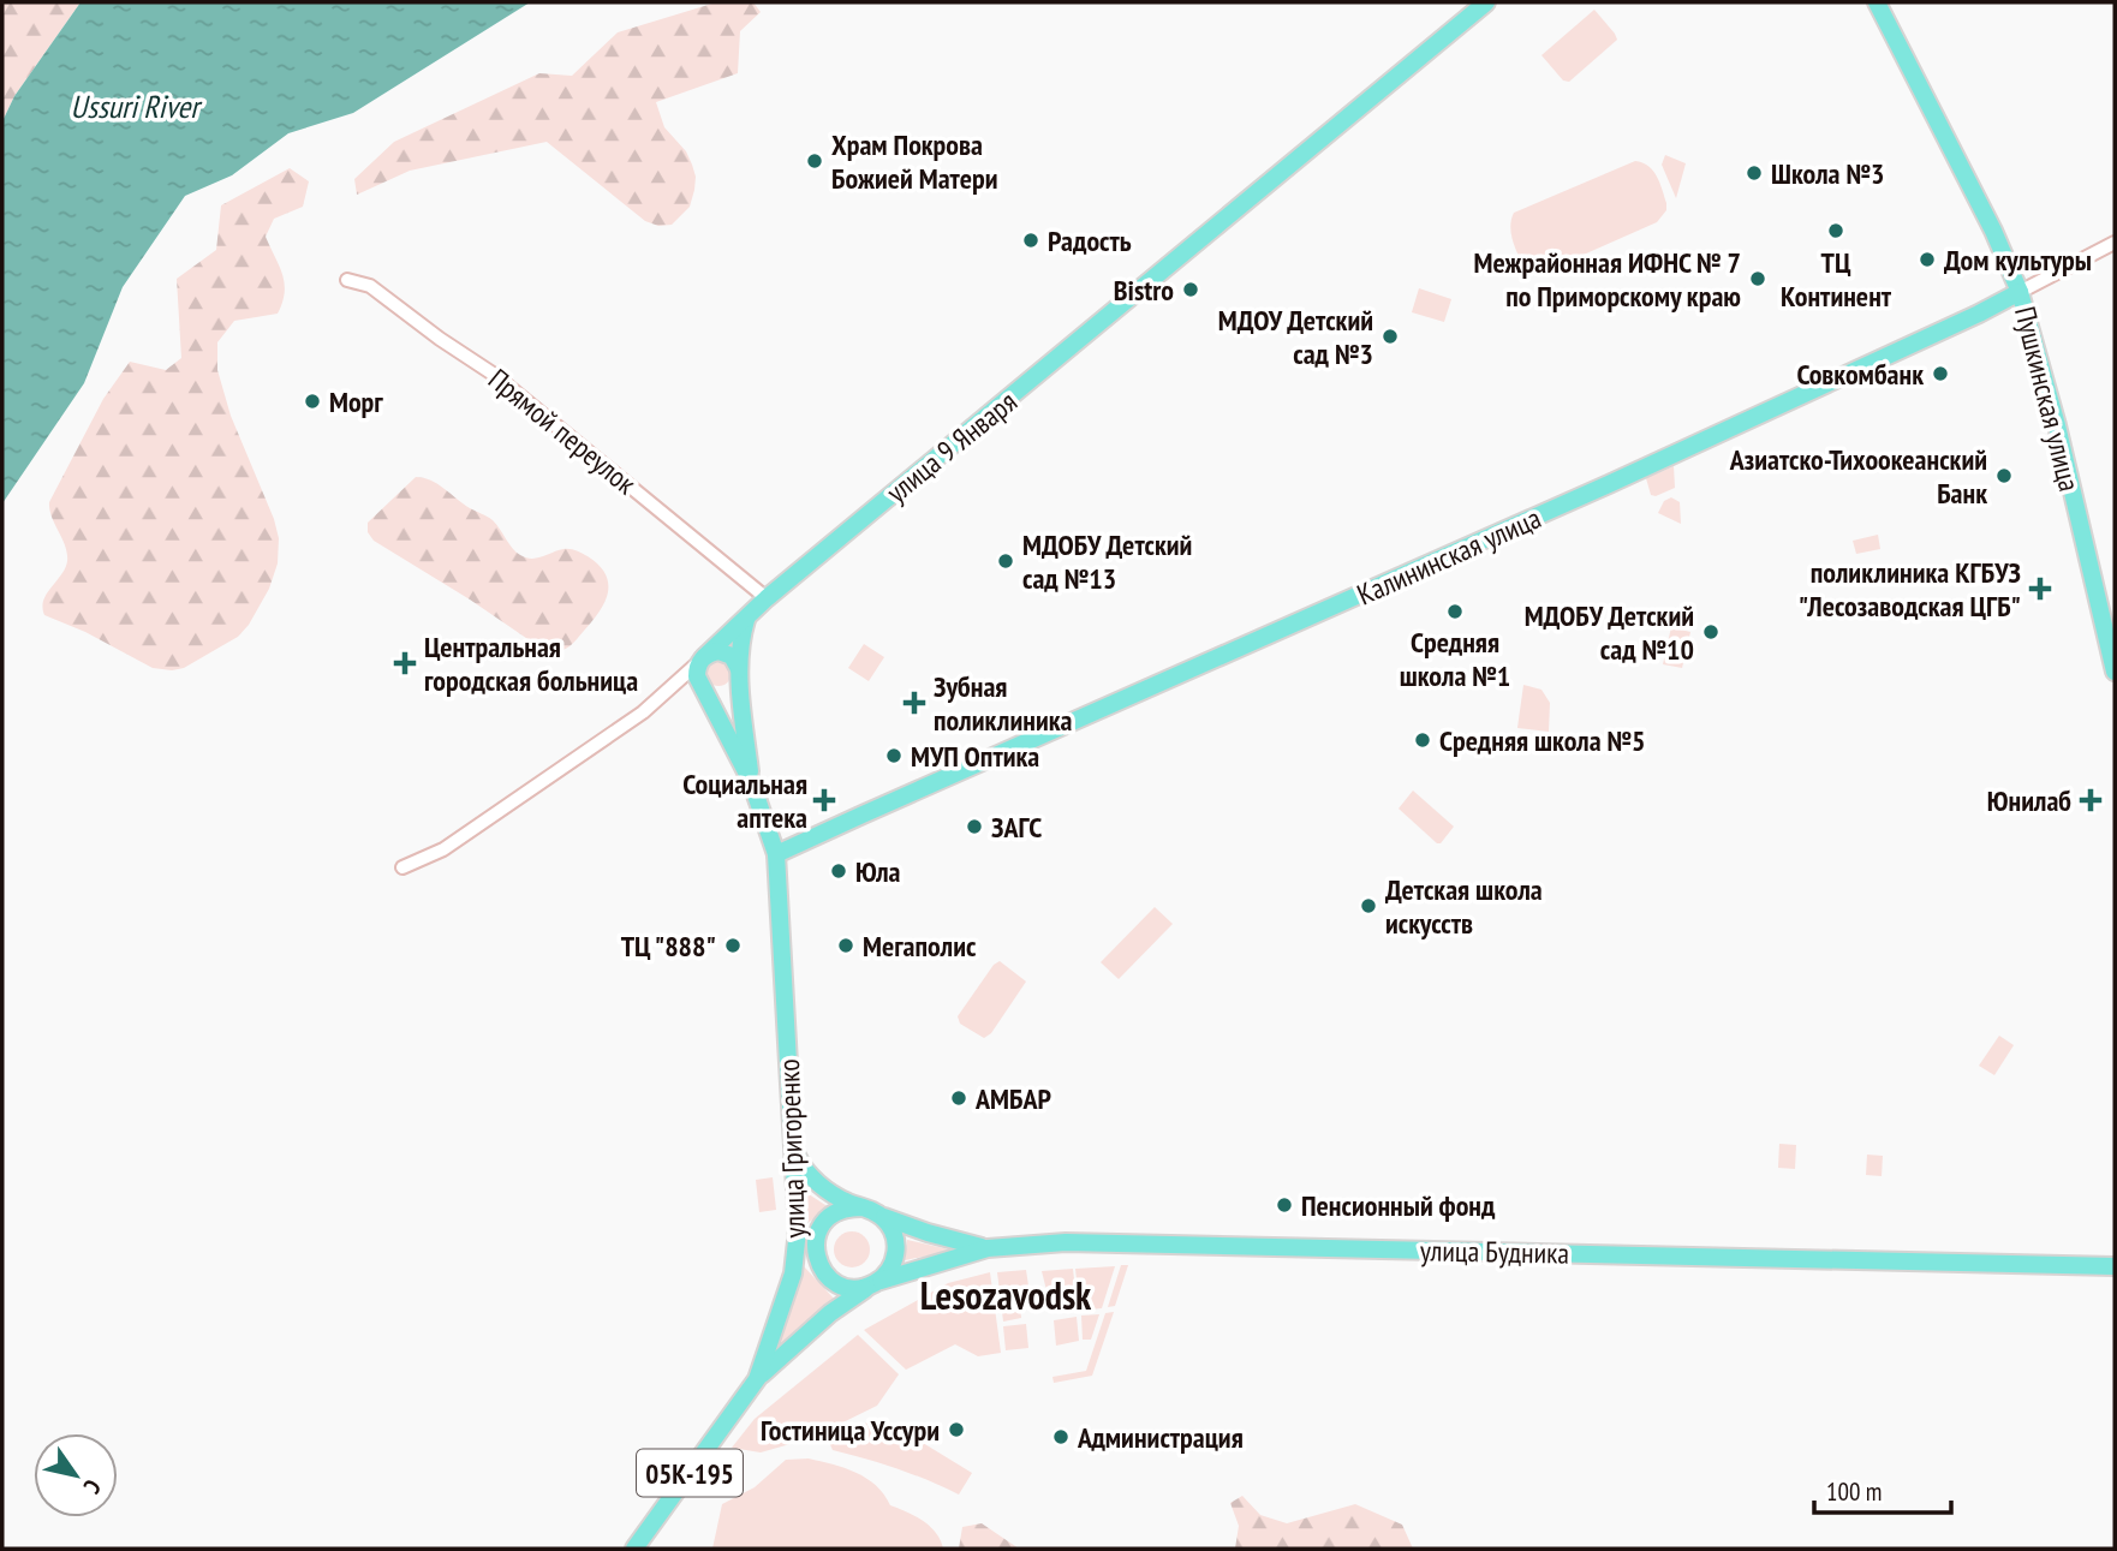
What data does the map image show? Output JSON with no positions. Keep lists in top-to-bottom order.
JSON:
{
  "streets": {
    "main road": [
      "Пушкинская улица",
      "улица 9 Января",
      "Калининская улица",
      "улица Григоренко",
      "улица Будника",
      "05К-195"
    ],
    "street": ["Прямой переулок"]
  },
  "crossings": [
    ["Пушкинская улица", "Калининская улица"],
    ["Прямой переулок", "улица 9 Января"],
    ["Калининская улица", "улица Григоренко"],
    ["улица Григоренко", "улица Будника"]
  ],
  "districts": ["Lesozavodsk"],
  "water": ["Ussuri River"],
  "places": {
    "other": [
      "Храм Покрова Божией Матери",
      "Школа №3",
      "ТЦ Континент",
      "Радость",
      "Дом культуры",
      "Межрайонная ИФНС № 7 по Приморскому краю",
      "Bistro",
      "МДОУ Детский сад №3",
      "Совкомбанк",
      "Морг",
      "Азиатско-Тихоокеанский Банк",
      "МДОБУ Детский сад №13",
      "Средняя школа №1",
      "МДОБУ Детский сад №10",
      "Средняя школа №5",
      "МУП Оптика",
      "ЗАГС",
      "Юла",
      "Детская школа искусств",
      "ТЦ \"888\"",
      "Мегаполис",
      "АМБАР",
      "Пенсионный фонд",
      "Гостиница Уссури",
      "Администрация"
    ],
    "health": [
      "поликлиника КГБУЗ \"Лесозаводская ЦГБ\"",
      "Центральная городская больница",
      "Зубная поликлиника",
      "Социальная аптека",
      "Юнилаб"
    ]
  },
  "scale_bar": "100 m",
  "north": "bottom right"
}
